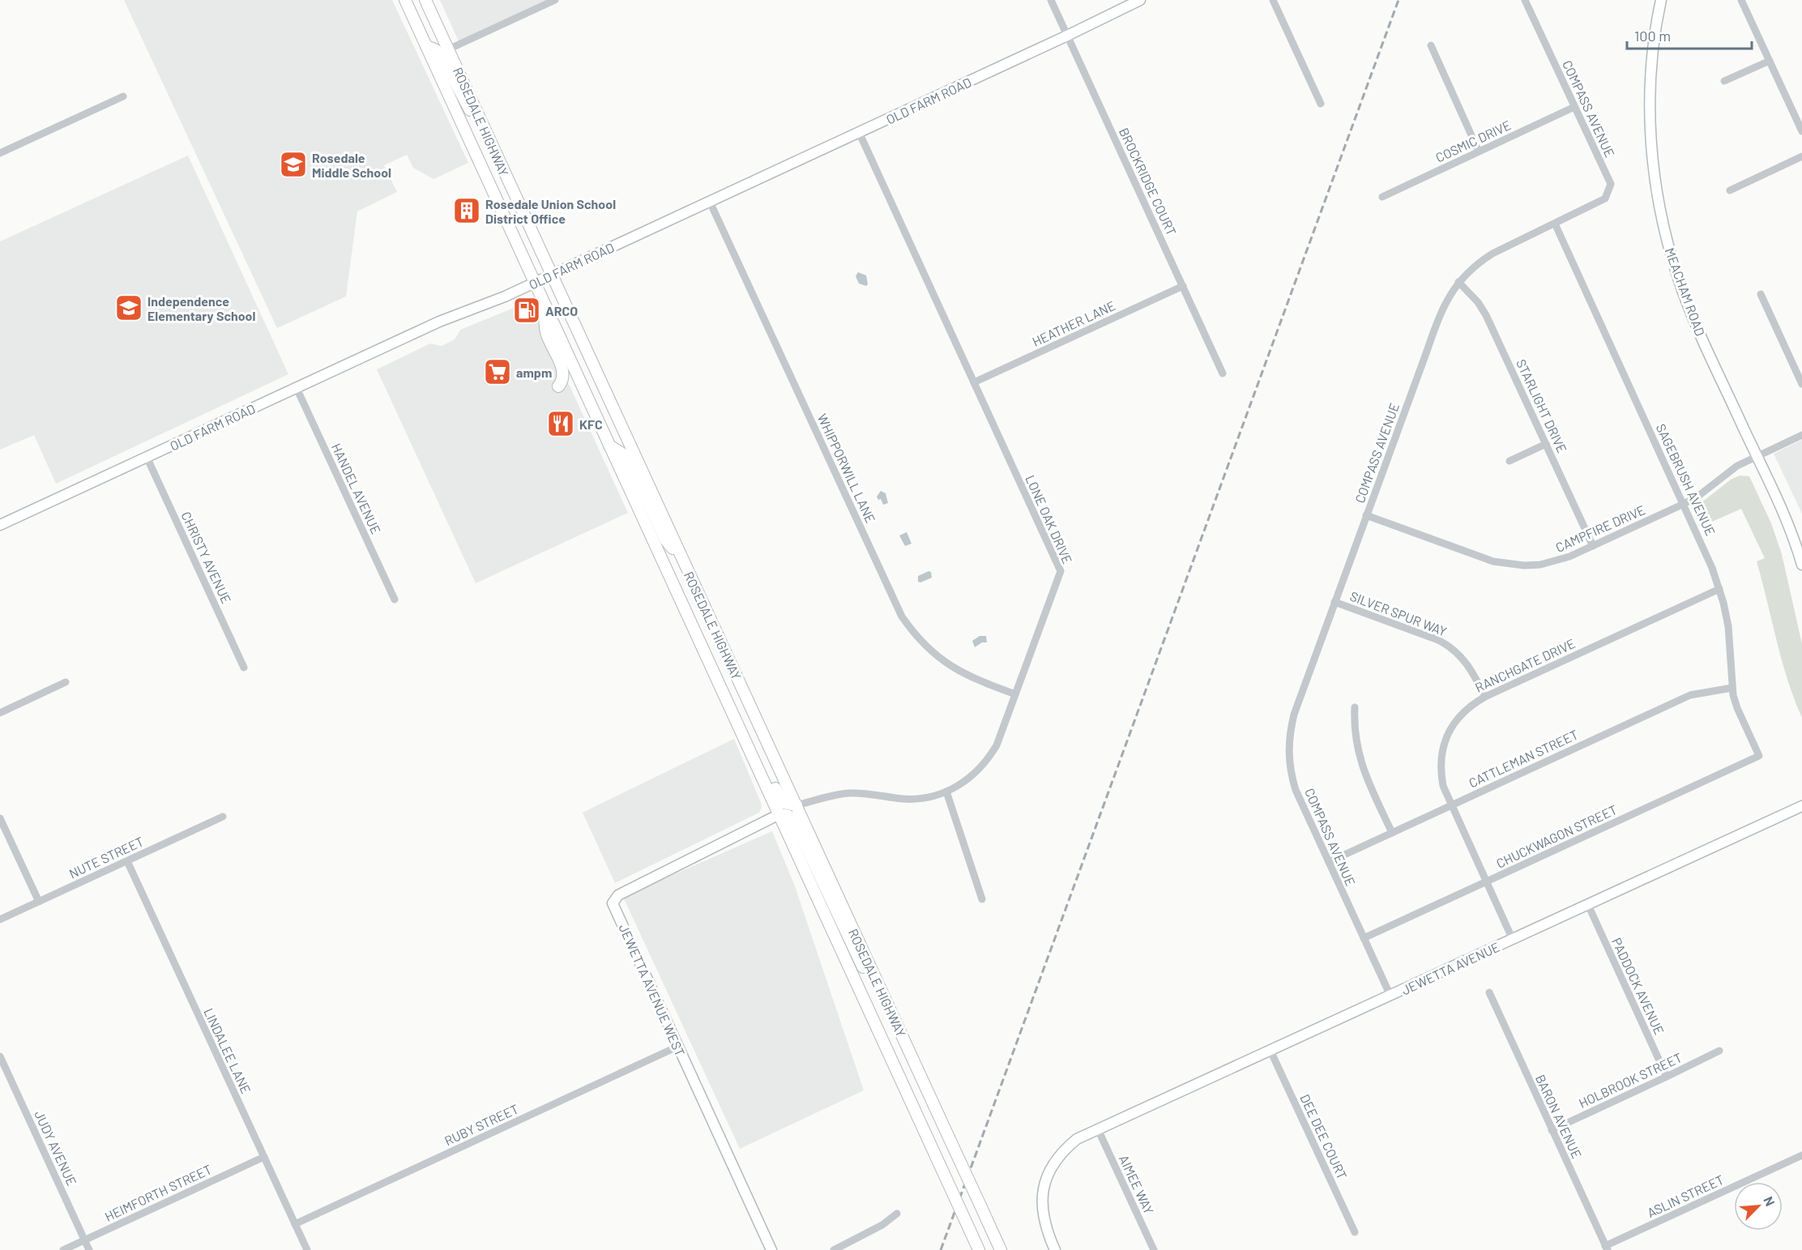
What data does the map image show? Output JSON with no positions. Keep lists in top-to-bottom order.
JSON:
{
  "streets": {
    "main road": ["ROSEDALE HIGHWAY"],
    "street": [
      "OLD FARM ROAD",
      "COMPASS AVENUE",
      "COSMIC DRIVE",
      "BROCKRIDGE COURT",
      "MEACHAM ROAD",
      "HEATHER LANE",
      "STARLIGHT DRIVE",
      "WHIPPORWILL LANE",
      "SAGEBRUSH AVENUE",
      "HANDEL AVENUE",
      "LONE OAK DRIVE",
      "CAMPFIRE DRIVE",
      "CHRISTY AVENUE",
      "SILVER SPUR WAY",
      "RANCHGATE DRIVE",
      "CATTLEMAN STREET",
      "CHUCKWAGON STREET",
      "NUTE STREET",
      "JEWETTA AVENUE",
      "PADDOCK AVENUE",
      "JEWETTA AVENUE WEST",
      "LINDALEE LANE",
      "HOLBROOK STREET",
      "BARON AVENUE",
      "RUBY STREET",
      "DEE DEE COURT",
      "JUDY AVENUE",
      "AIMEE WAY",
      "HEIMFORTH STREET",
      "ASLIN STREET"
    ]
  },
  "crossings": [
    ["OLD FARM ROAD", "ROSEDALE HIGHWAY"],
    ["OLD FARM ROAD", "BROCKRIDGE COURT"],
    ["OLD FARM ROAD", "WHIPPORWILL LANE"],
    ["OLD FARM ROAD", "HANDEL AVENUE"],
    ["OLD FARM ROAD", "LONE OAK DRIVE"],
    ["OLD FARM ROAD", "CHRISTY AVENUE"],
    ["COMPASS AVENUE", "COSMIC DRIVE"],
    ["COMPASS AVENUE", "STARLIGHT DRIVE"],
    ["COMPASS AVENUE", "SAGEBRUSH AVENUE"],
    ["COMPASS AVENUE", "CAMPFIRE DRIVE"],
    ["COMPASS AVENUE", "SILVER SPUR WAY"],
    ["COMPASS AVENUE", "CATTLEMAN STREET"],
    ["COMPASS AVENUE", "CHUCKWAGON STREET"],
    ["COMPASS AVENUE", "JEWETTA AVENUE"],
    ["ROSEDALE HIGHWAY", "LONE OAK DRIVE"],
    ["ROSEDALE HIGHWAY", "JEWETTA AVENUE WEST"],
    ["BROCKRIDGE COURT", "HEATHER LANE"],
    ["MEACHAM ROAD", "CAMPFIRE DRIVE"],
    ["HEATHER LANE", "LONE OAK DRIVE"],
    ["STARLIGHT DRIVE", "CAMPFIRE DRIVE"],
    ["WHIPPORWILL LANE", "LONE OAK DRIVE"],
    ["SAGEBRUSH AVENUE", "CAMPFIRE DRIVE"],
    ["SAGEBRUSH AVENUE", "RANCHGATE DRIVE"],
    ["SAGEBRUSH AVENUE", "CATTLEMAN STREET"],
    ["SAGEBRUSH AVENUE", "CHUCKWAGON STREET"],
    ["SILVER SPUR WAY", "RANCHGATE DRIVE"],
    ["RANCHGATE DRIVE", "CATTLEMAN STREET"],
    ["RANCHGATE DRIVE", "CHUCKWAGON STREET"],
    ["RANCHGATE DRIVE", "JEWETTA AVENUE"],
    ["NUTE STREET", "LINDALEE LANE"],
    ["JEWETTA AVENUE", "PADDOCK AVENUE"],
    ["JEWETTA AVENUE", "DEE DEE COURT"],
    ["JEWETTA AVENUE", "AIMEE WAY"],
    ["PADDOCK AVENUE", "HOLBROOK STREET"],
    ["JEWETTA AVENUE WEST", "RUBY STREET"],
    ["LINDALEE LANE", "RUBY STREET"],
    ["LINDALEE LANE", "HEIMFORTH STREET"],
    ["HOLBROOK STREET", "BARON AVENUE"],
    ["BARON AVENUE", "ASLIN STREET"],
    ["JUDY AVENUE", "HEIMFORTH STREET"]
  ],
  "places": {
    "school or university": ["Rosedale Middle School", "Independence Elementary School"],
    "building": ["Rosedale Union School District Office"],
    "fuel station": ["ARCO"],
    "supermarket": ["ampm"],
    "restaurant": ["KFC"]
  },
  "scale_bar": "100 m",
  "north": "top right"
}
